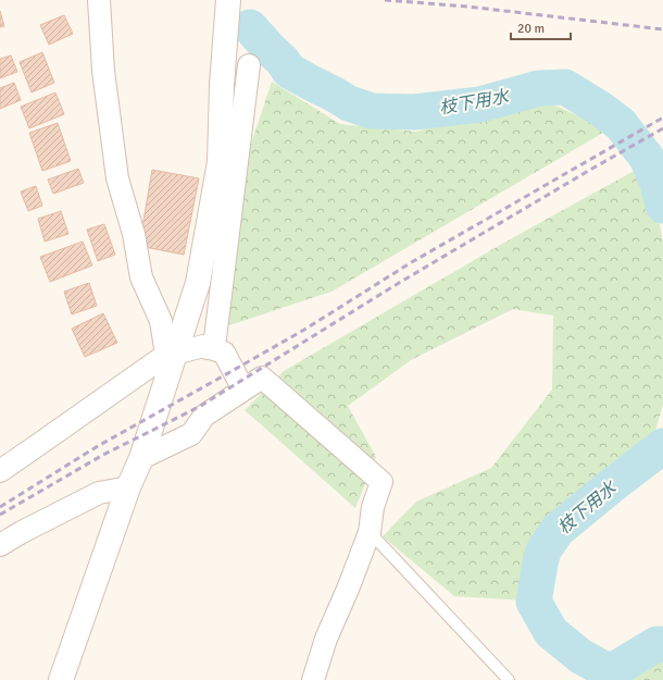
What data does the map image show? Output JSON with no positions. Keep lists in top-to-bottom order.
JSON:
{
  "water": ["枝下用水"],
  "scale_bar": "20 m"
}
